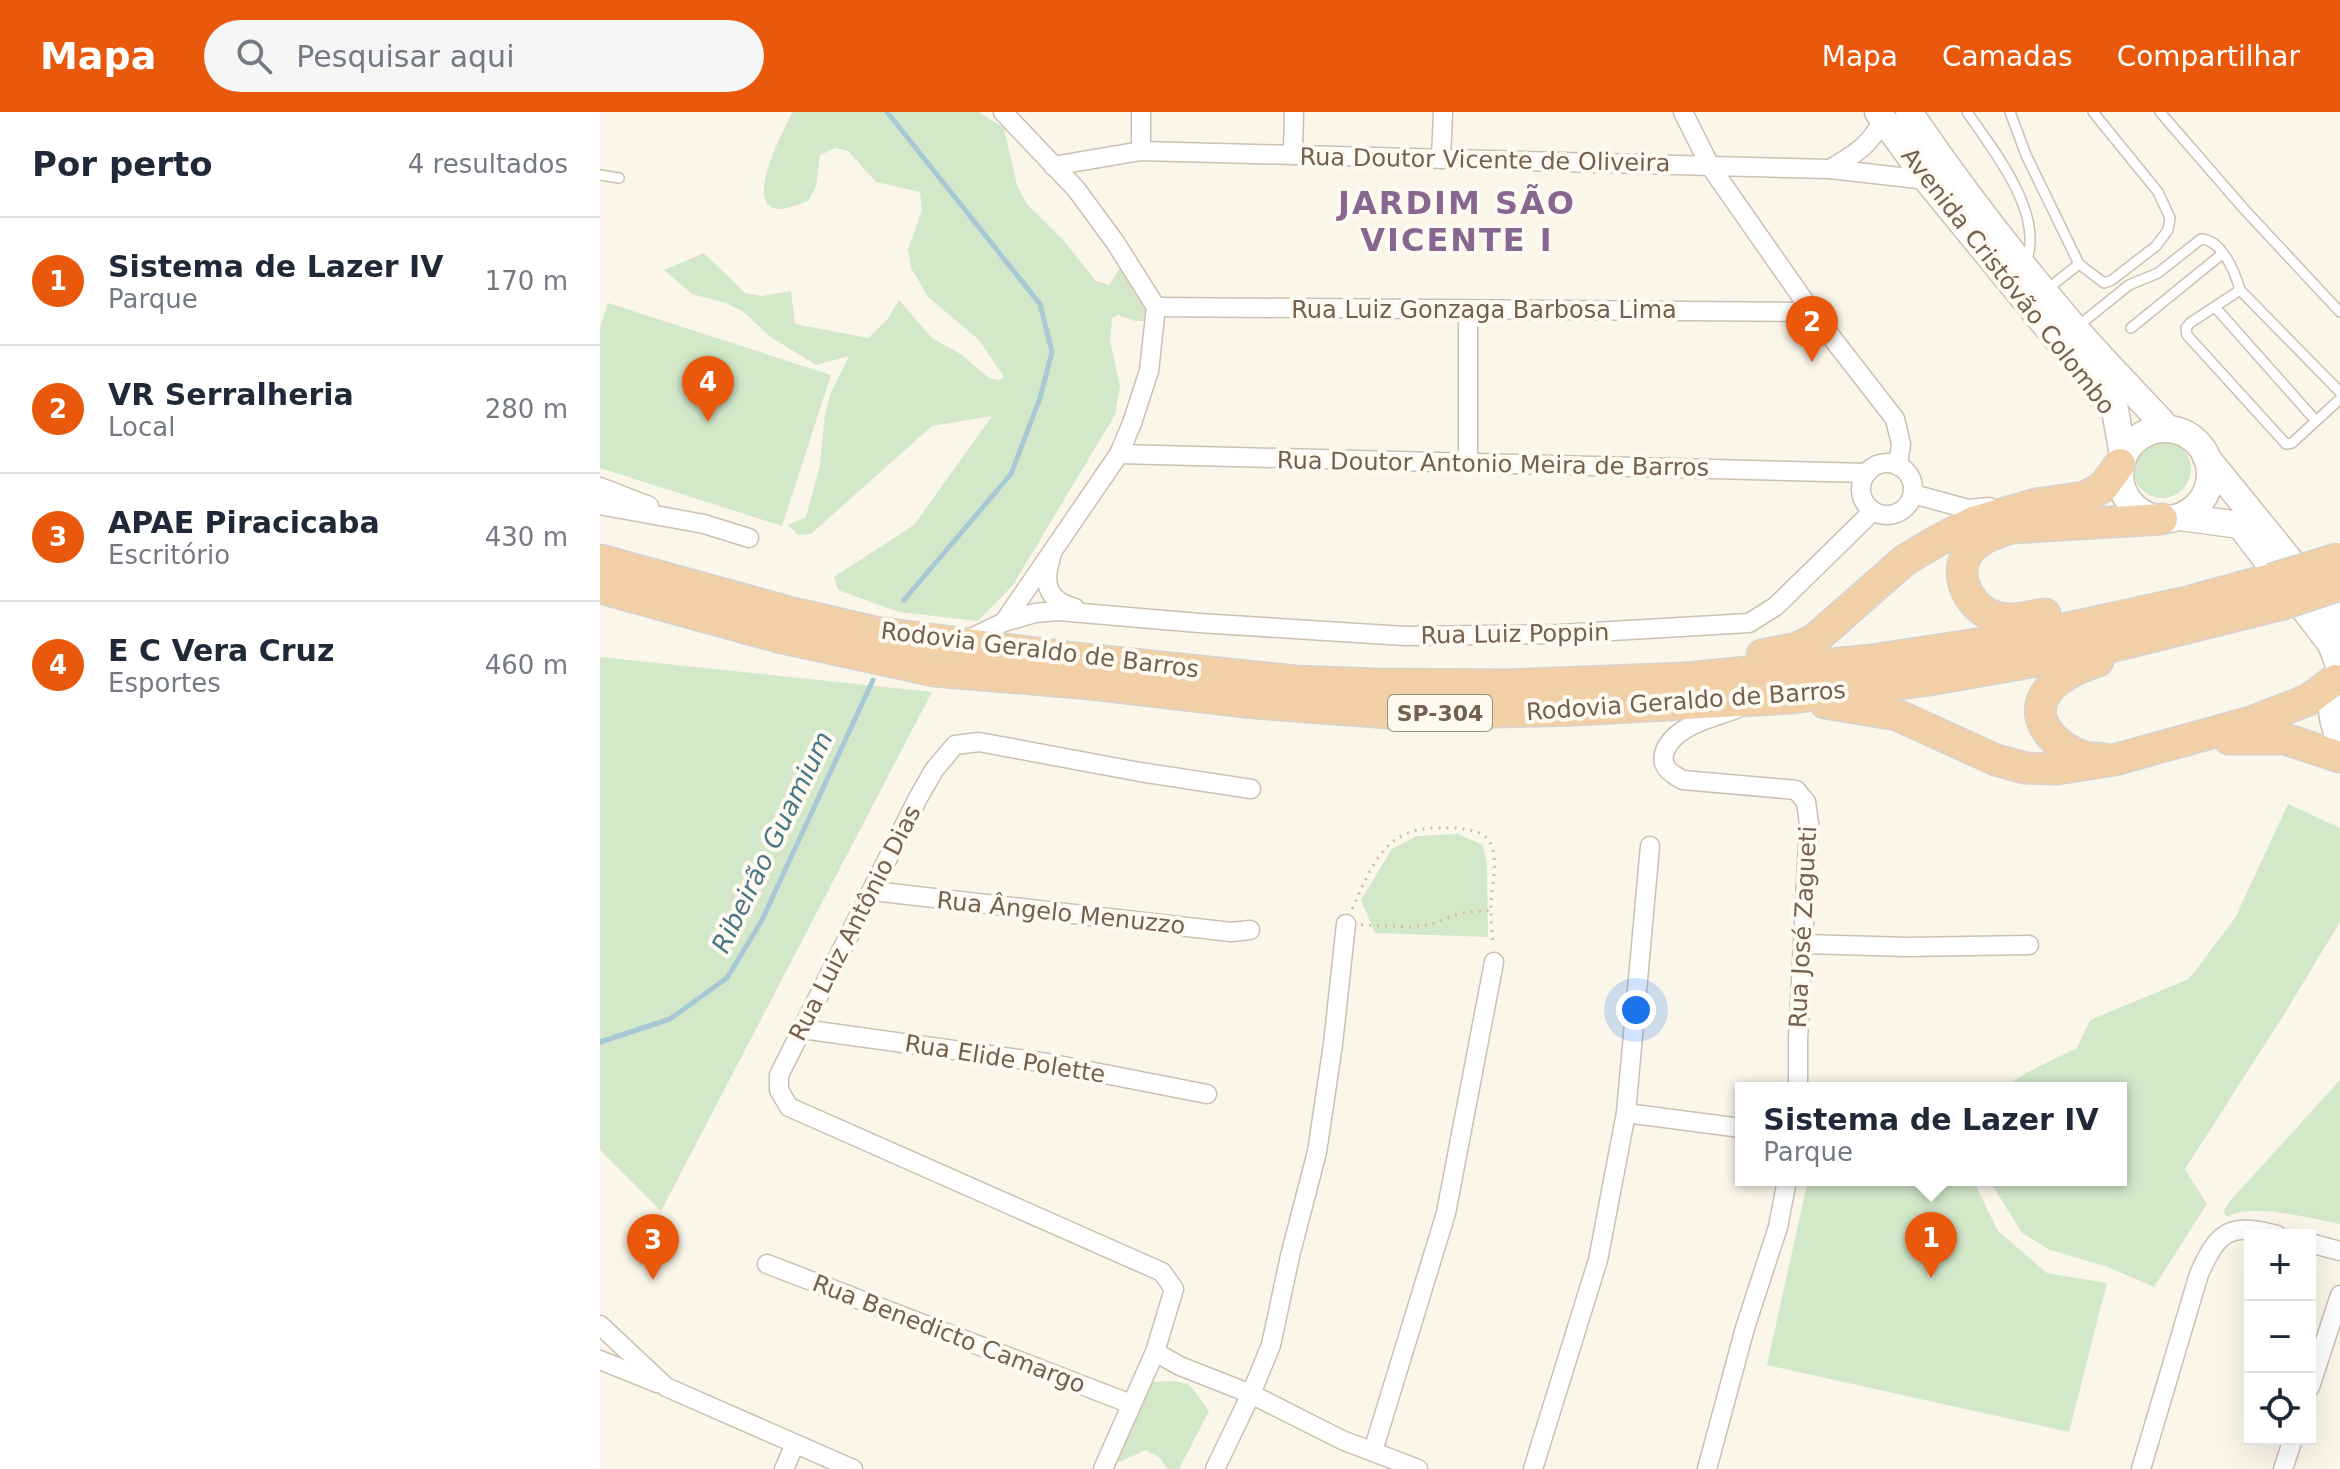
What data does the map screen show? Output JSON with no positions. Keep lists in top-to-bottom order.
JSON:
{
  "streets": {
    "highway": ["Rodovia Geraldo de Barros", "SP-304"],
    "main road": ["Avenida Cristóvão Colombo"],
    "street": [
      "Rua Doutor Vicente de Oliveira",
      "Rua Luiz Gonzaga Barbosa Lima",
      "Rua Doutor Antonio Meira de Barros",
      "Rua Luiz Poppin",
      "Rua Ângelo Menuzzo",
      "Rua Luiz Antônio Dias",
      "Rua José Zagueti",
      "Rua Elide Polette",
      "Rua Benedicto Camargo"
    ]
  },
  "crossings": [
    ["Rua Doutor Vicente de Oliveira", "Avenida Cristóvão Colombo"],
    ["Rua Doutor Antonio Meira de Barros", "Rua Luiz Poppin"],
    ["Rua Luiz Poppin", "Rodovia Geraldo de Barros"],
    ["Rodovia Geraldo de Barros", "Rua José Zagueti"],
    ["Rua Ângelo Menuzzo", "Rua Luiz Antônio Dias"],
    ["Rua Luiz Antônio Dias", "Rua Elide Polette"]
  ],
  "districts": ["JARDIM SÃO VICENTE I"],
  "water": ["Ribeirão Guamium"],
  "page": {
    "header": "Mapa",
    "search": "Pesquisar aqui",
    "nav": ["Mapa", "Camadas", "Compartilhar"],
    "heading": ["Por perto", "4 resultados"],
    "list": [
      {
        "mark": "1",
        "name": "Sistema de Lazer IV",
        "note": "Parque",
        "value": "170 m"
      },
      {
        "mark": "2",
        "name": "VR Serralheria",
        "note": "Local",
        "value": "280 m"
      },
      {
        "mark": "3",
        "name": "APAE Piracicaba",
        "note": "Escritório",
        "value": "430 m"
      },
      {
        "mark": "4",
        "name": "E C Vera Cruz",
        "note": "Esportes",
        "value": "460 m"
      }
    ],
    "pins": [
      "2",
      "4",
      "1",
      "3"
    ],
    "popup": ["Sistema de Lazer IV", "Parque"],
    "map_buttons": ["+", "−"]
  }
}
